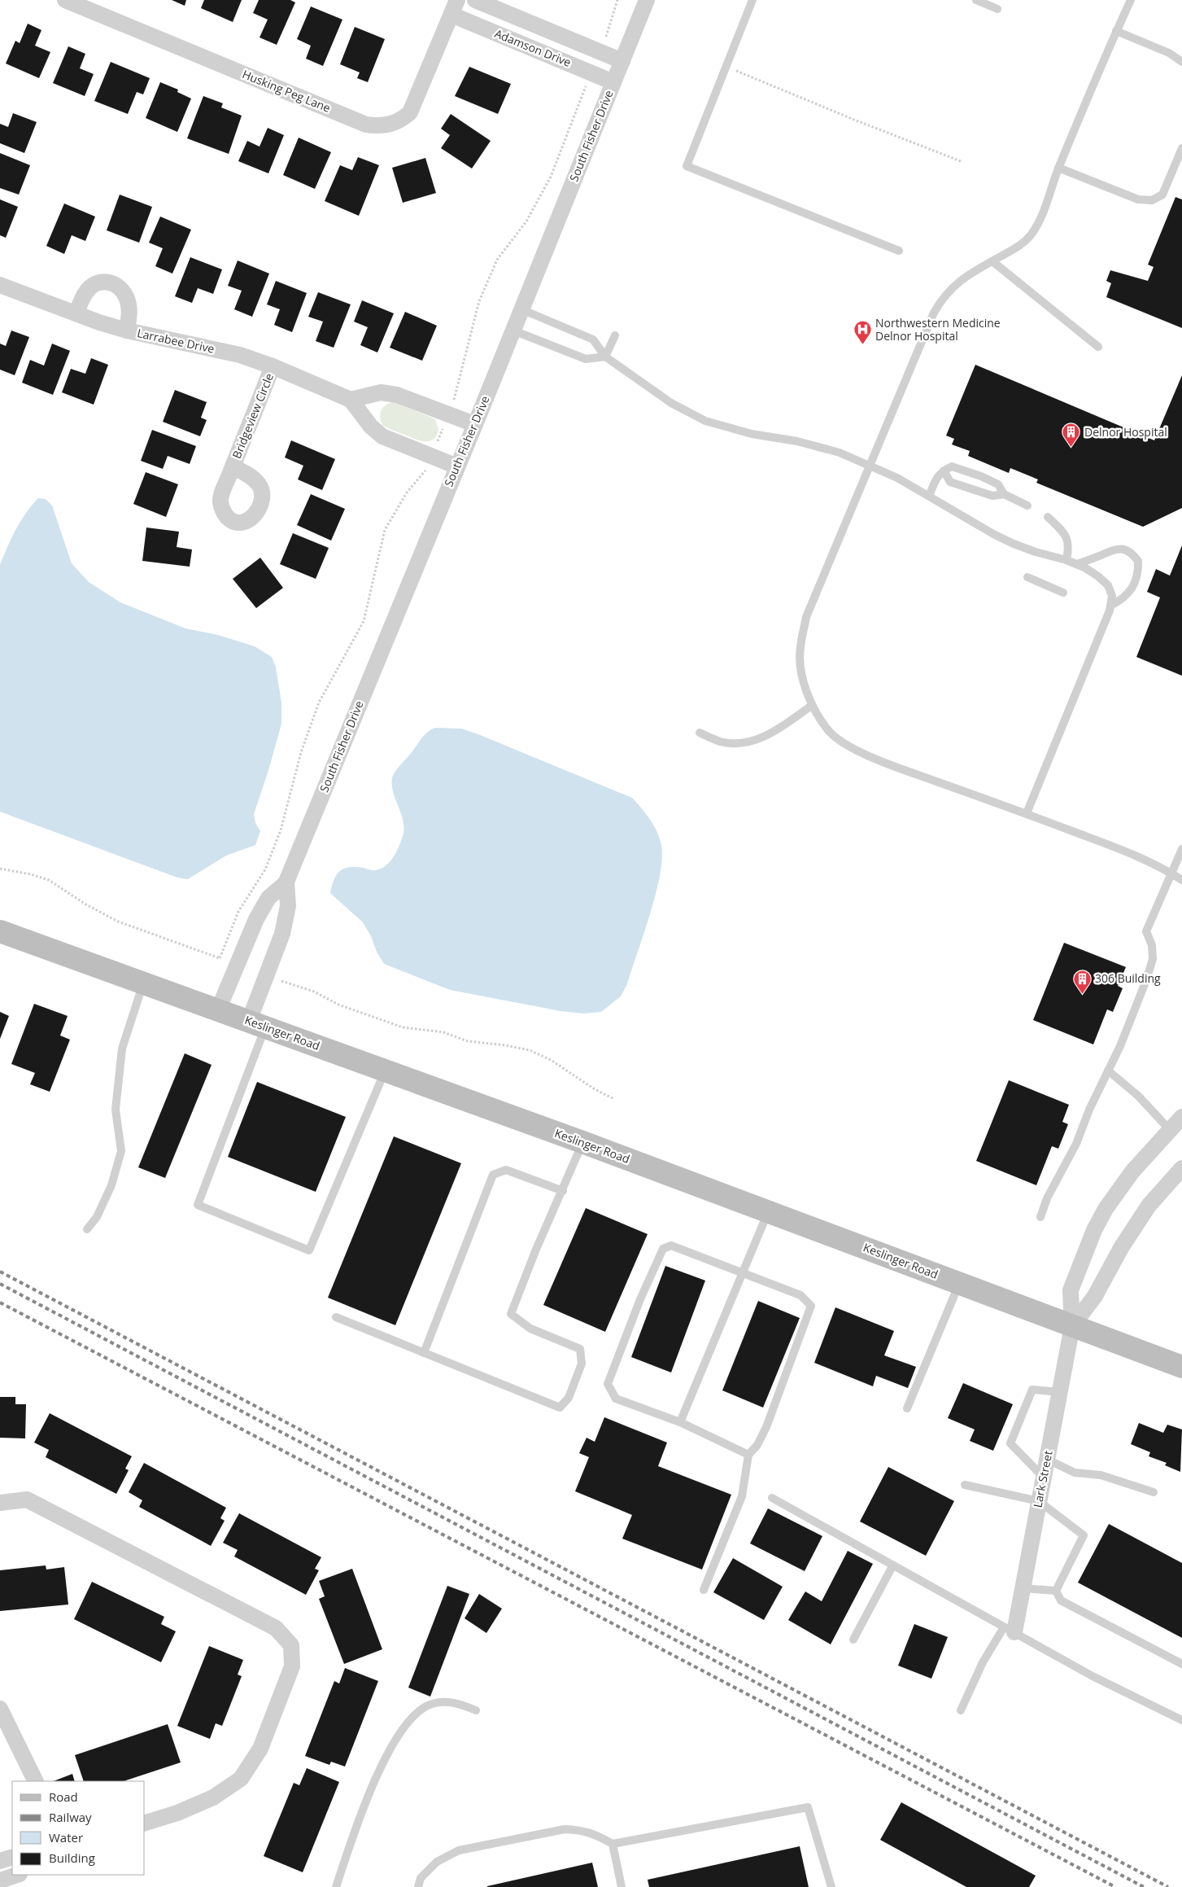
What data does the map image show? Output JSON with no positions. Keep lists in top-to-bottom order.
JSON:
{
  "streets": {
    "main road": ["Keslinger Road"],
    "street": [
      "Adamson Drive",
      "Husking Peg Lane",
      "South Fisher Drive",
      "Larrabee Drive",
      "Bridgeview Circle",
      "Lark Street"
    ]
  },
  "crossings": [
    ["Adamson Drive", "Husking Peg Lane"],
    ["Adamson Drive", "South Fisher Drive"],
    ["South Fisher Drive", "Larrabee Drive"],
    ["South Fisher Drive", "Keslinger Road"],
    ["Larrabee Drive", "Bridgeview Circle"],
    ["Keslinger Road", "Lark Street"]
  ],
  "places": {
    "hospital": ["Northwestern Medicine Delnor Hospital"],
    "building": ["Delnor Hospital", "306 Building"]
  },
  "legend": [
    "Road",
    "Railway",
    "Water",
    "Building"
  ]
}
